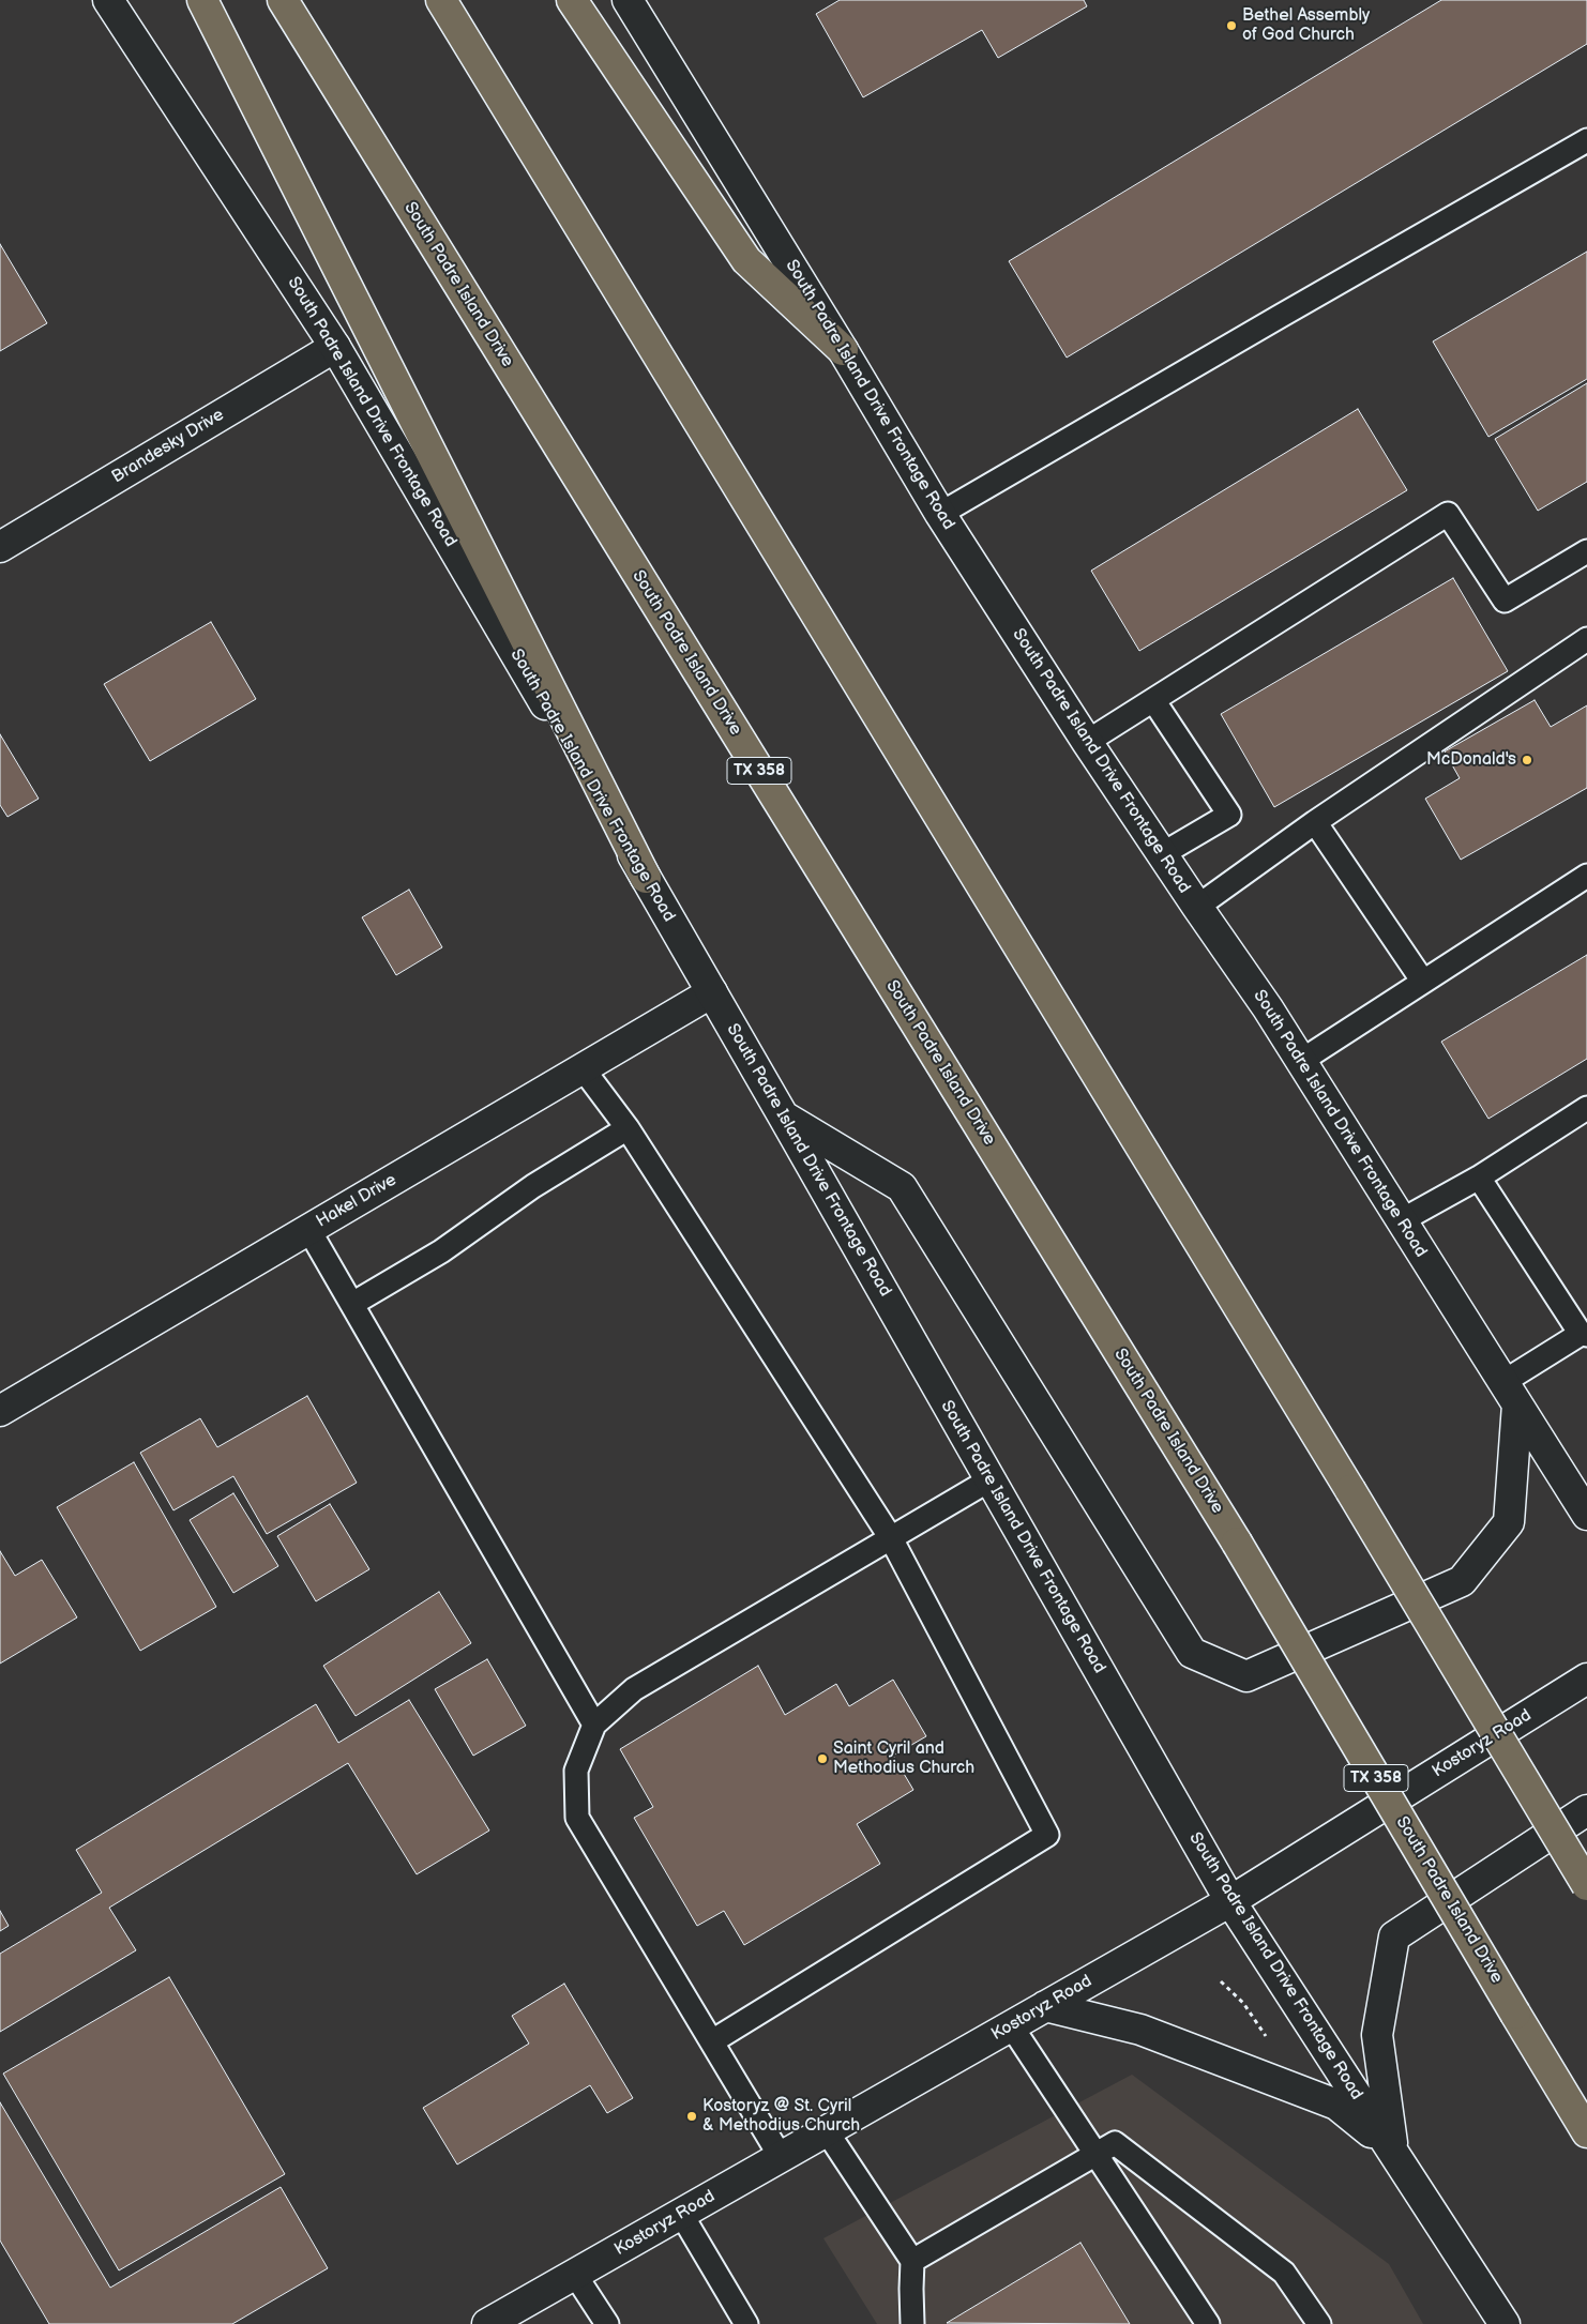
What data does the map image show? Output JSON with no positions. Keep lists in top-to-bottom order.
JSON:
{
  "streets": {
    "highway": ["South Padre Island Drive", "TX 358"],
    "main road": [
      "South Padre Island Drive Frontage Road",
      "Brandesky Drive",
      "Hakel Drive",
      "Kostoryz Road"
    ]
  },
  "crossings": [
    ["South Padre Island Drive Frontage Road", "Brandesky Drive"],
    ["South Padre Island Drive Frontage Road", "Hakel Drive"],
    ["South Padre Island Drive Frontage Road", "Kostoryz Road"]
  ],
  "places": [
    "Bethel Assembly of God Church",
    "McDonald's",
    "Saint Cyril and Methodius Church",
    "Kostoryz @ St. Cyril & Methodius Church"
  ]
}
